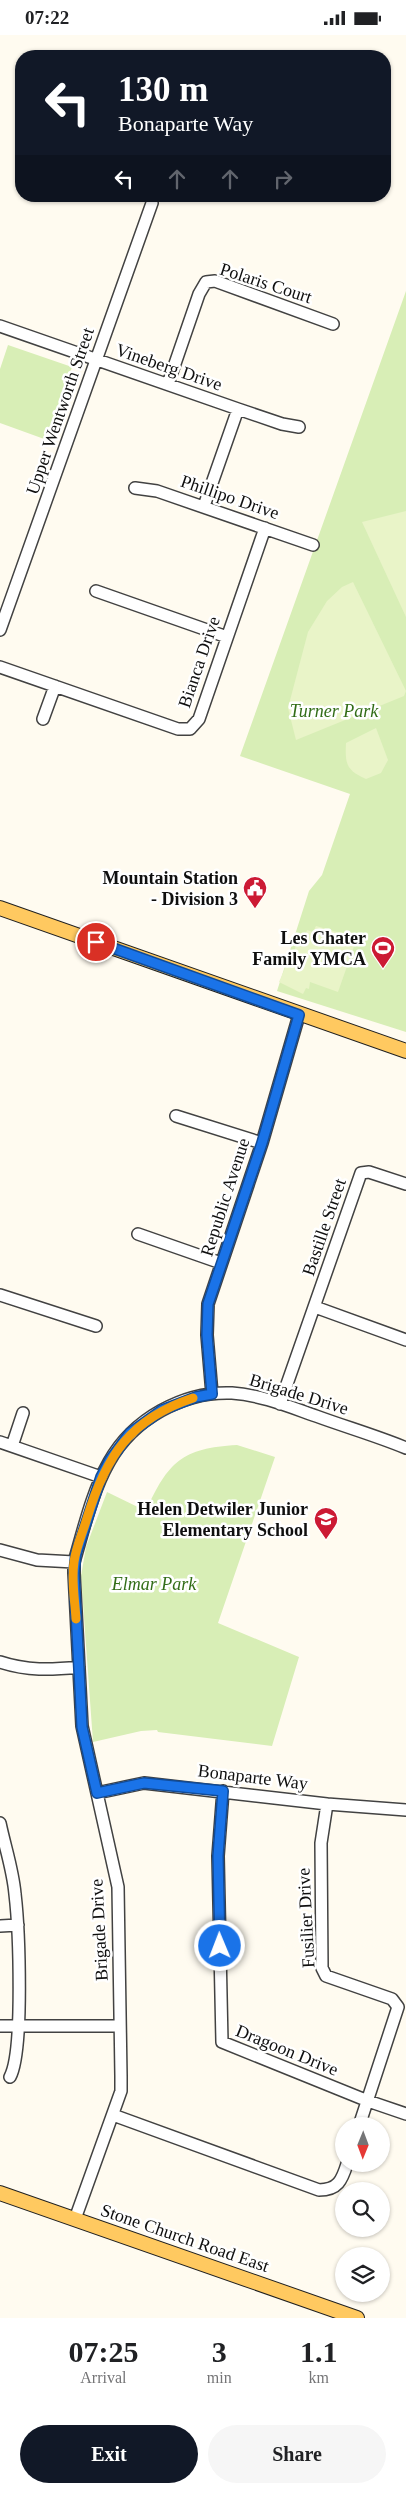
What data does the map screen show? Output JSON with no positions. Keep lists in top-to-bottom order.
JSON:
{
  "streets": {
    "main road": ["Stone Church Road East"],
    "street": [
      "Polaris Court",
      "Vineberg Drive",
      "Upper Wentworth Street",
      "Phillipo Drive",
      "Bianca Drive",
      "Republic Avenue",
      "Bastille Street",
      "Brigade Drive",
      "Bonaparte Way",
      "Fusilier Drive",
      "Dragoon Drive"
    ]
  },
  "crossings": [
    ["Polaris Court", "Vineberg Drive"],
    ["Vineberg Drive", "Upper Wentworth Street"],
    ["Phillipo Drive", "Bianca Drive"],
    ["Republic Avenue", "Brigade Drive"],
    ["Bastille Street", "Brigade Drive"],
    ["Brigade Drive", "Bonaparte Way"],
    ["Brigade Drive", "Stone Church Road East"],
    ["Bonaparte Way", "Fusilier Drive"],
    ["Bonaparte Way", "Dragoon Drive"],
    ["Fusilier Drive", "Dragoon Drive"]
  ],
  "parks": ["Turner Park", "Elmar Park"],
  "places": {
    "public building": ["Mountain Station - Division 3"],
    "sports": ["Les Chater Family YMCA"],
    "school or university": ["Helen Detwiler Junior Elementary School"]
  },
  "north": "bottom",
  "page": {
    "status": "07:22",
    "turn": ["130 m", "Bonaparte Way"],
    "eta": [
      "07:25",
      "Arrival",
      "3",
      "min",
      "1.1",
      "km"
    ],
    "buttons": ["Exit", "Share"]
  }
}
